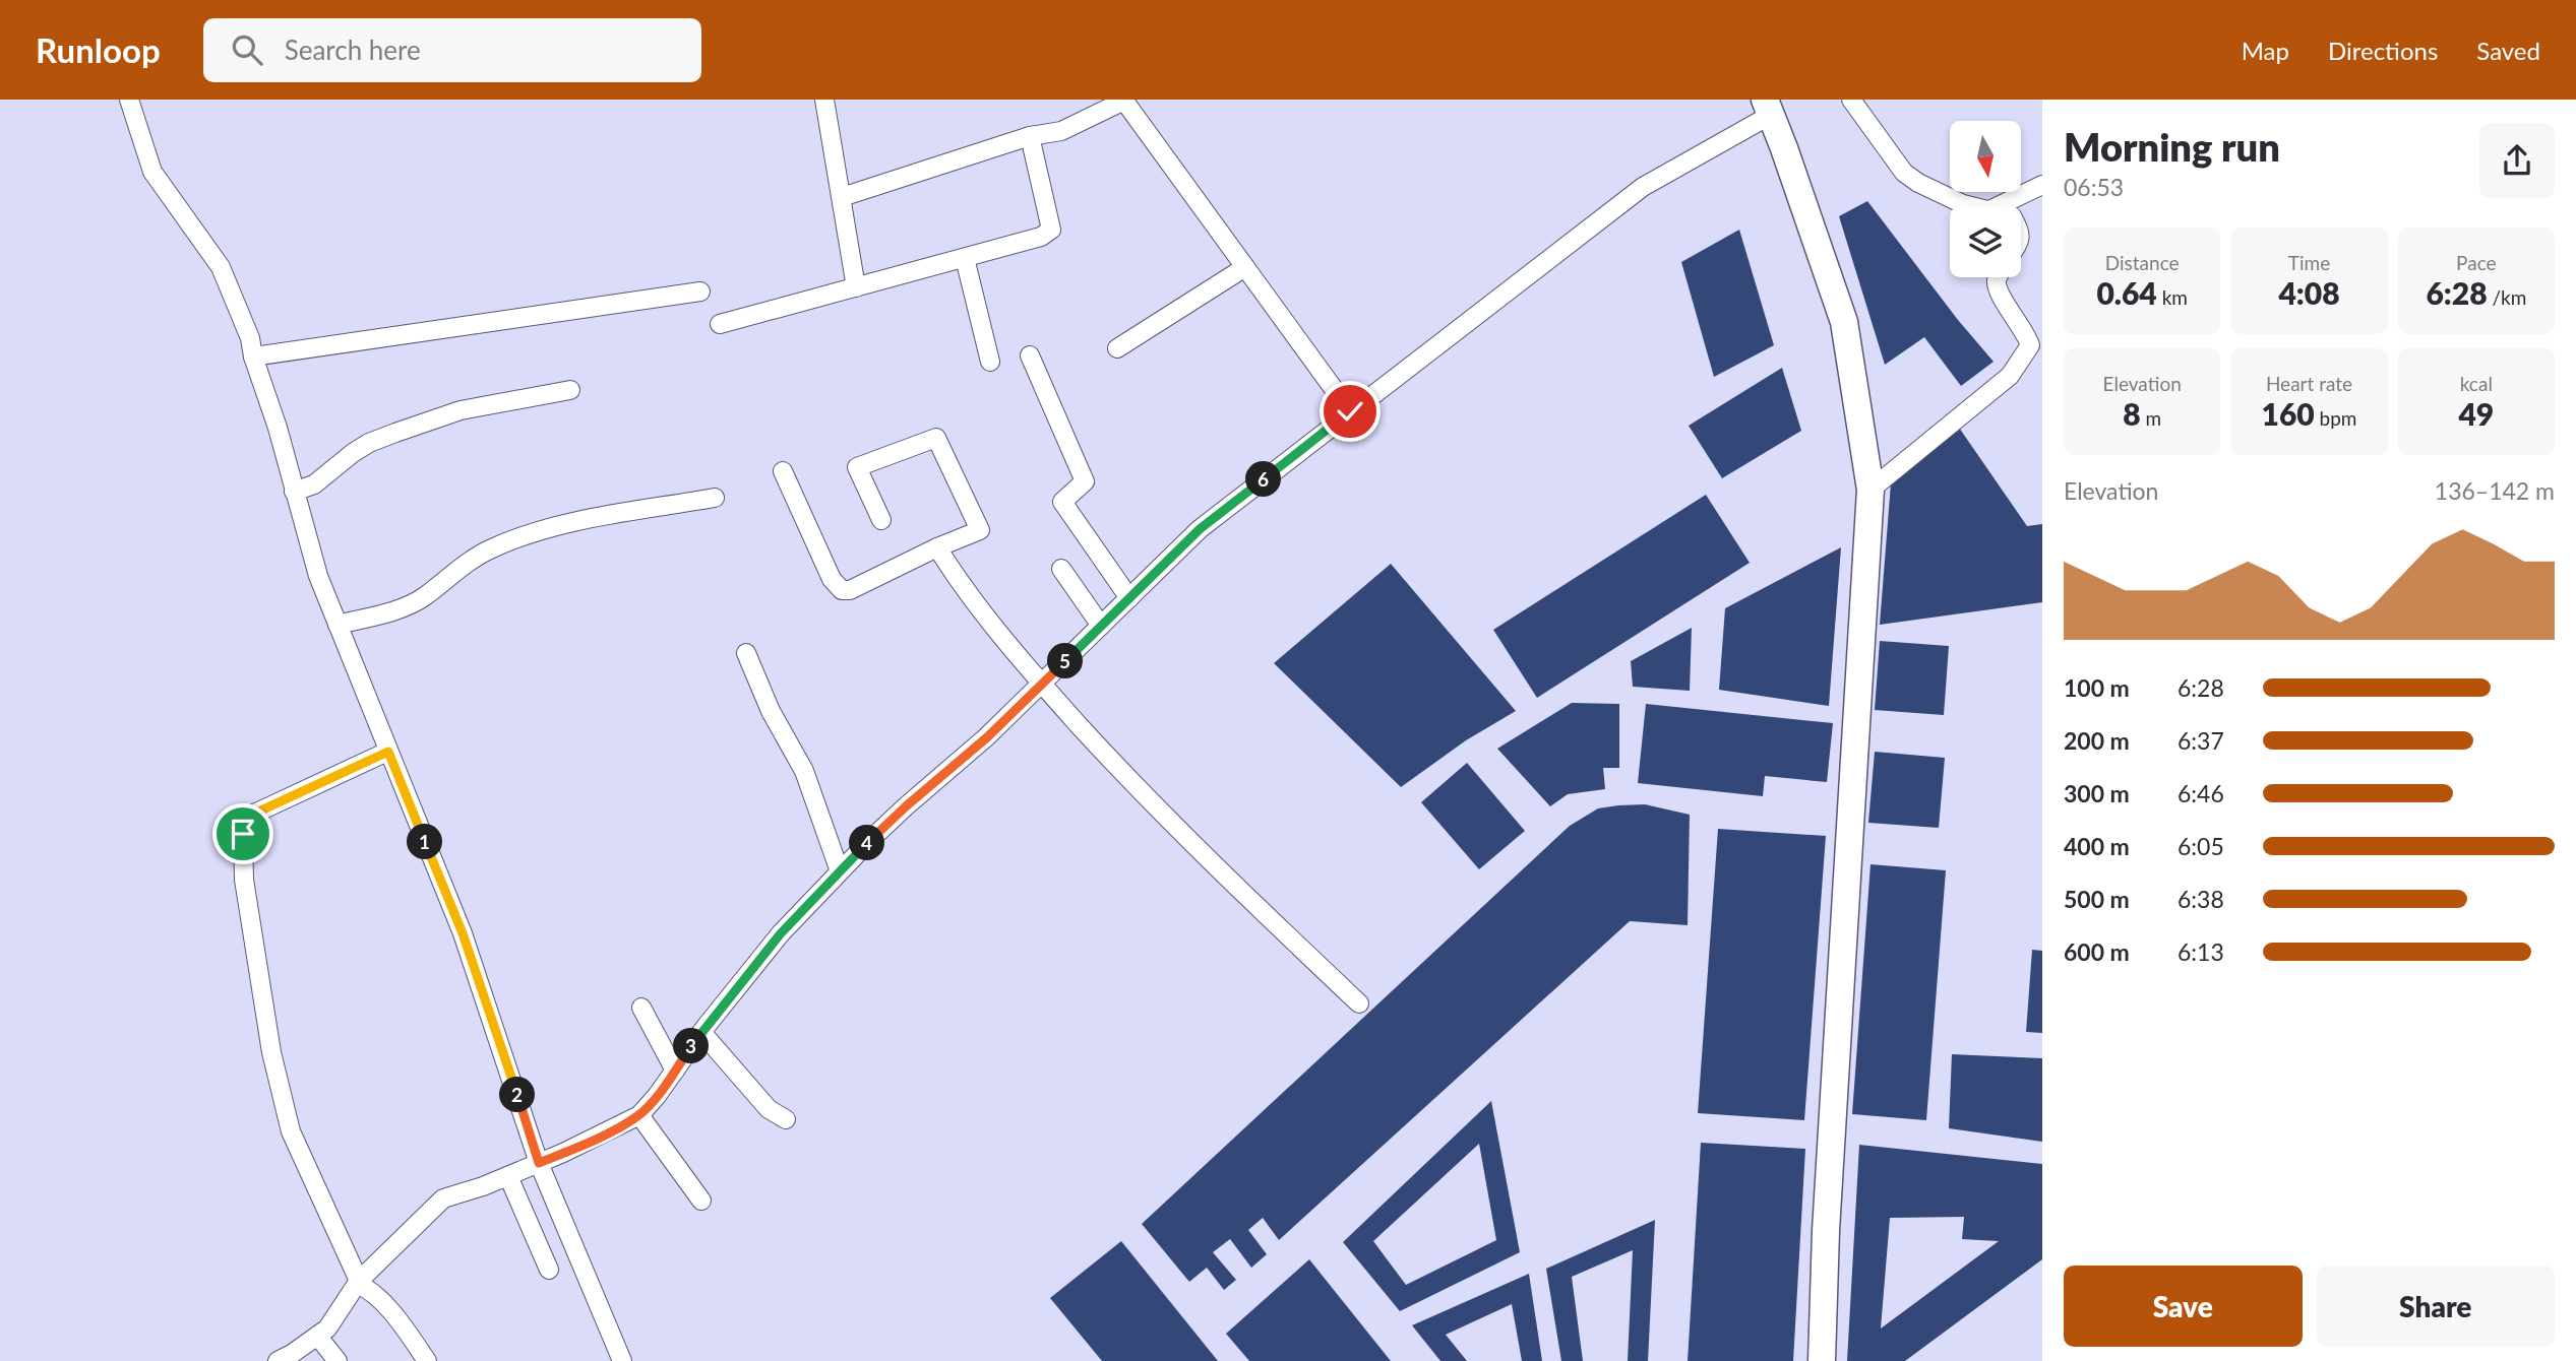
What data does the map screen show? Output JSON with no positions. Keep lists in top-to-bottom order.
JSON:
{
  "north": "bottom",
  "page": {
    "header": "Runloop",
    "search": "Search here",
    "nav": ["Map", "Directions", "Saved"],
    "heading": ["Morning run", "06:53"],
    "stats": [
      ["Distance", "0.64 km"],
      ["Time", "4:08"],
      ["Pace", "6:28 /km"],
      ["Elevation", "8 m"],
      ["Heart rate", "160 bpm"],
      ["kcal", "49"]
    ],
    "pins": [
      "6",
      "5",
      "1",
      "4",
      "3",
      "2"
    ],
    "chart": ["Elevation", "136–142 m"],
    "list": [
      {
        "name": "100 m",
        "note": "6:28"
      },
      {
        "name": "200 m",
        "note": "6:37"
      },
      {
        "name": "300 m",
        "note": "6:46"
      },
      {
        "name": "400 m",
        "note": "6:05"
      },
      {
        "name": "500 m",
        "note": "6:38"
      },
      {
        "name": "600 m",
        "note": "6:13"
      }
    ],
    "buttons": ["Save", "Share"]
  }
}
